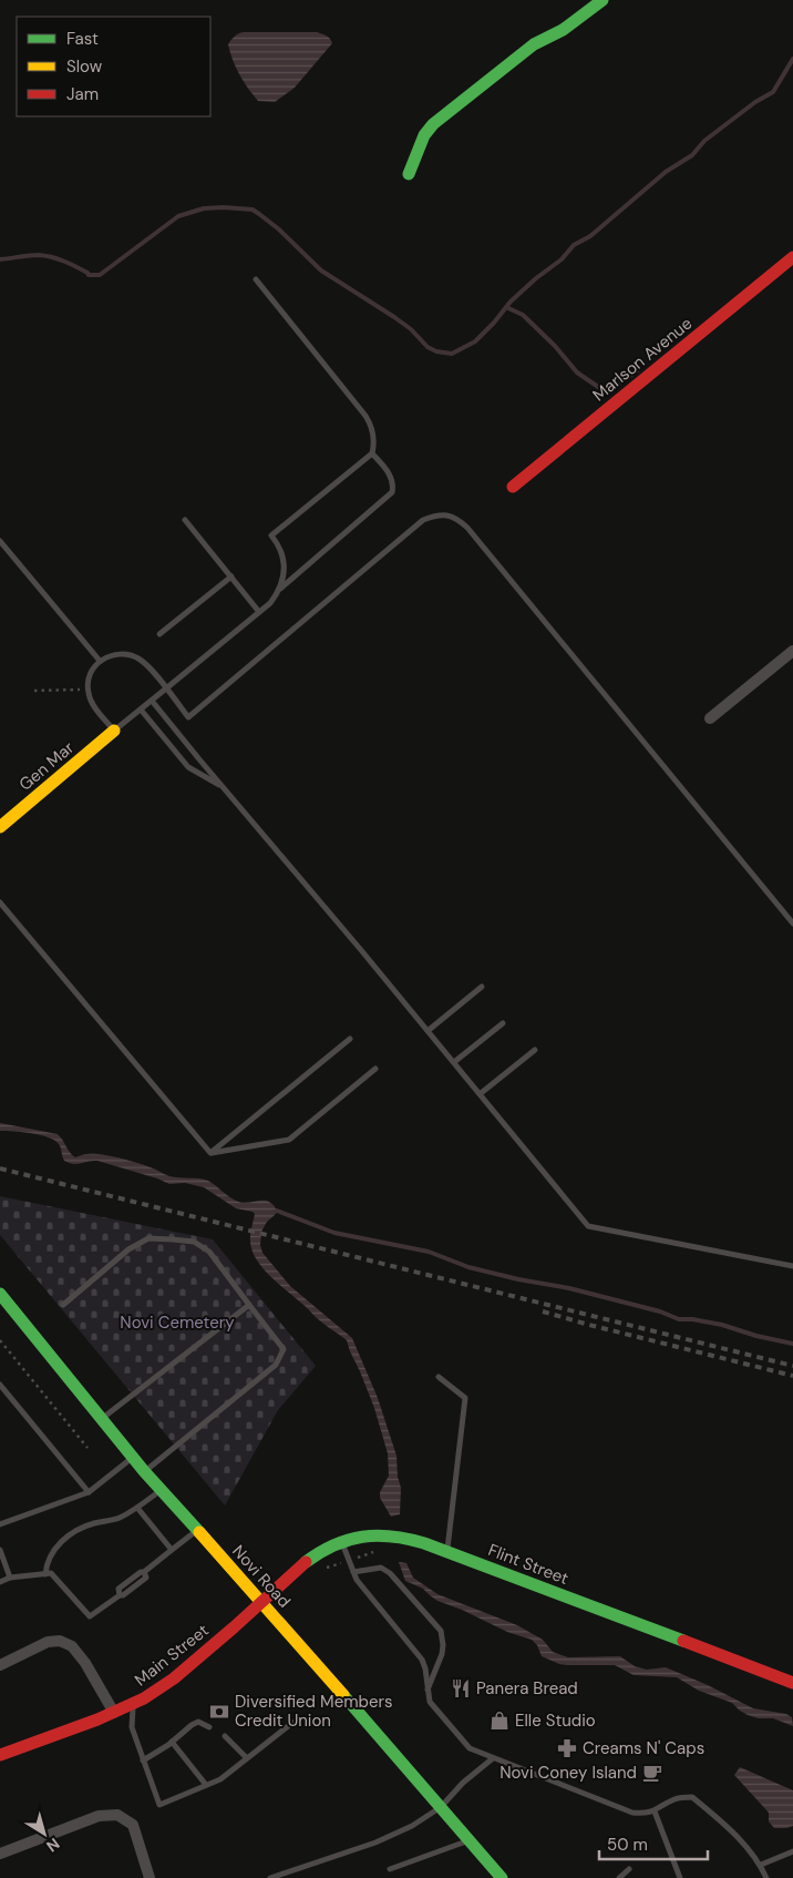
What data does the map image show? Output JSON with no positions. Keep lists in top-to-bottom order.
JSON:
{
  "streets": {
    "street": [
      "Marlson Avenue",
      "Gen Mar",
      "Flint Street",
      "Novi Road",
      "Main Street"
    ]
  },
  "crossings": [
    ["Flint Street", "Novi Road"],
    ["Flint Street", "Main Street"],
    ["Novi Road", "Main Street"]
  ],
  "parks": ["Novi Cemetery"],
  "places": {
    "restaurant": ["Panera Bread"],
    "bank": ["Diversified Members Credit Union"],
    "shop": ["Elle Studio"],
    "pharmacy": ["Creams N' Caps"],
    "cafe": ["Novi Coney Island"]
  },
  "legend": ["Fast", "Slow", "Jam"],
  "scale_bar": "50 m",
  "north": "bottom right"
}
